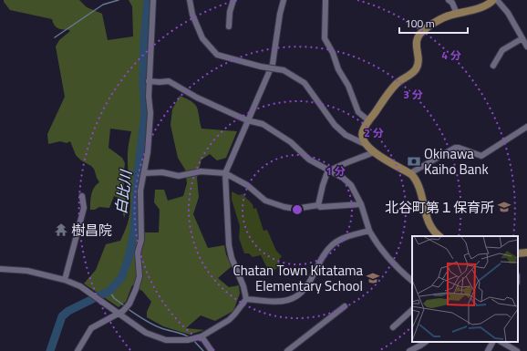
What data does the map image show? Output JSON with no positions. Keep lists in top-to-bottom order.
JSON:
{
  "water": ["白比川"],
  "places": {
    "bank": ["Okinawa Kaiho Bank"],
    "school or university": ["北谷町第１保育所", "Chatan Town Kitatama Elementary School"],
    "temple": ["樹昌院"]
  },
  "scale_bar": "100 m",
  "rings": [
    "4 分",
    "3 分",
    "2 分",
    "1 分"
  ]
}
